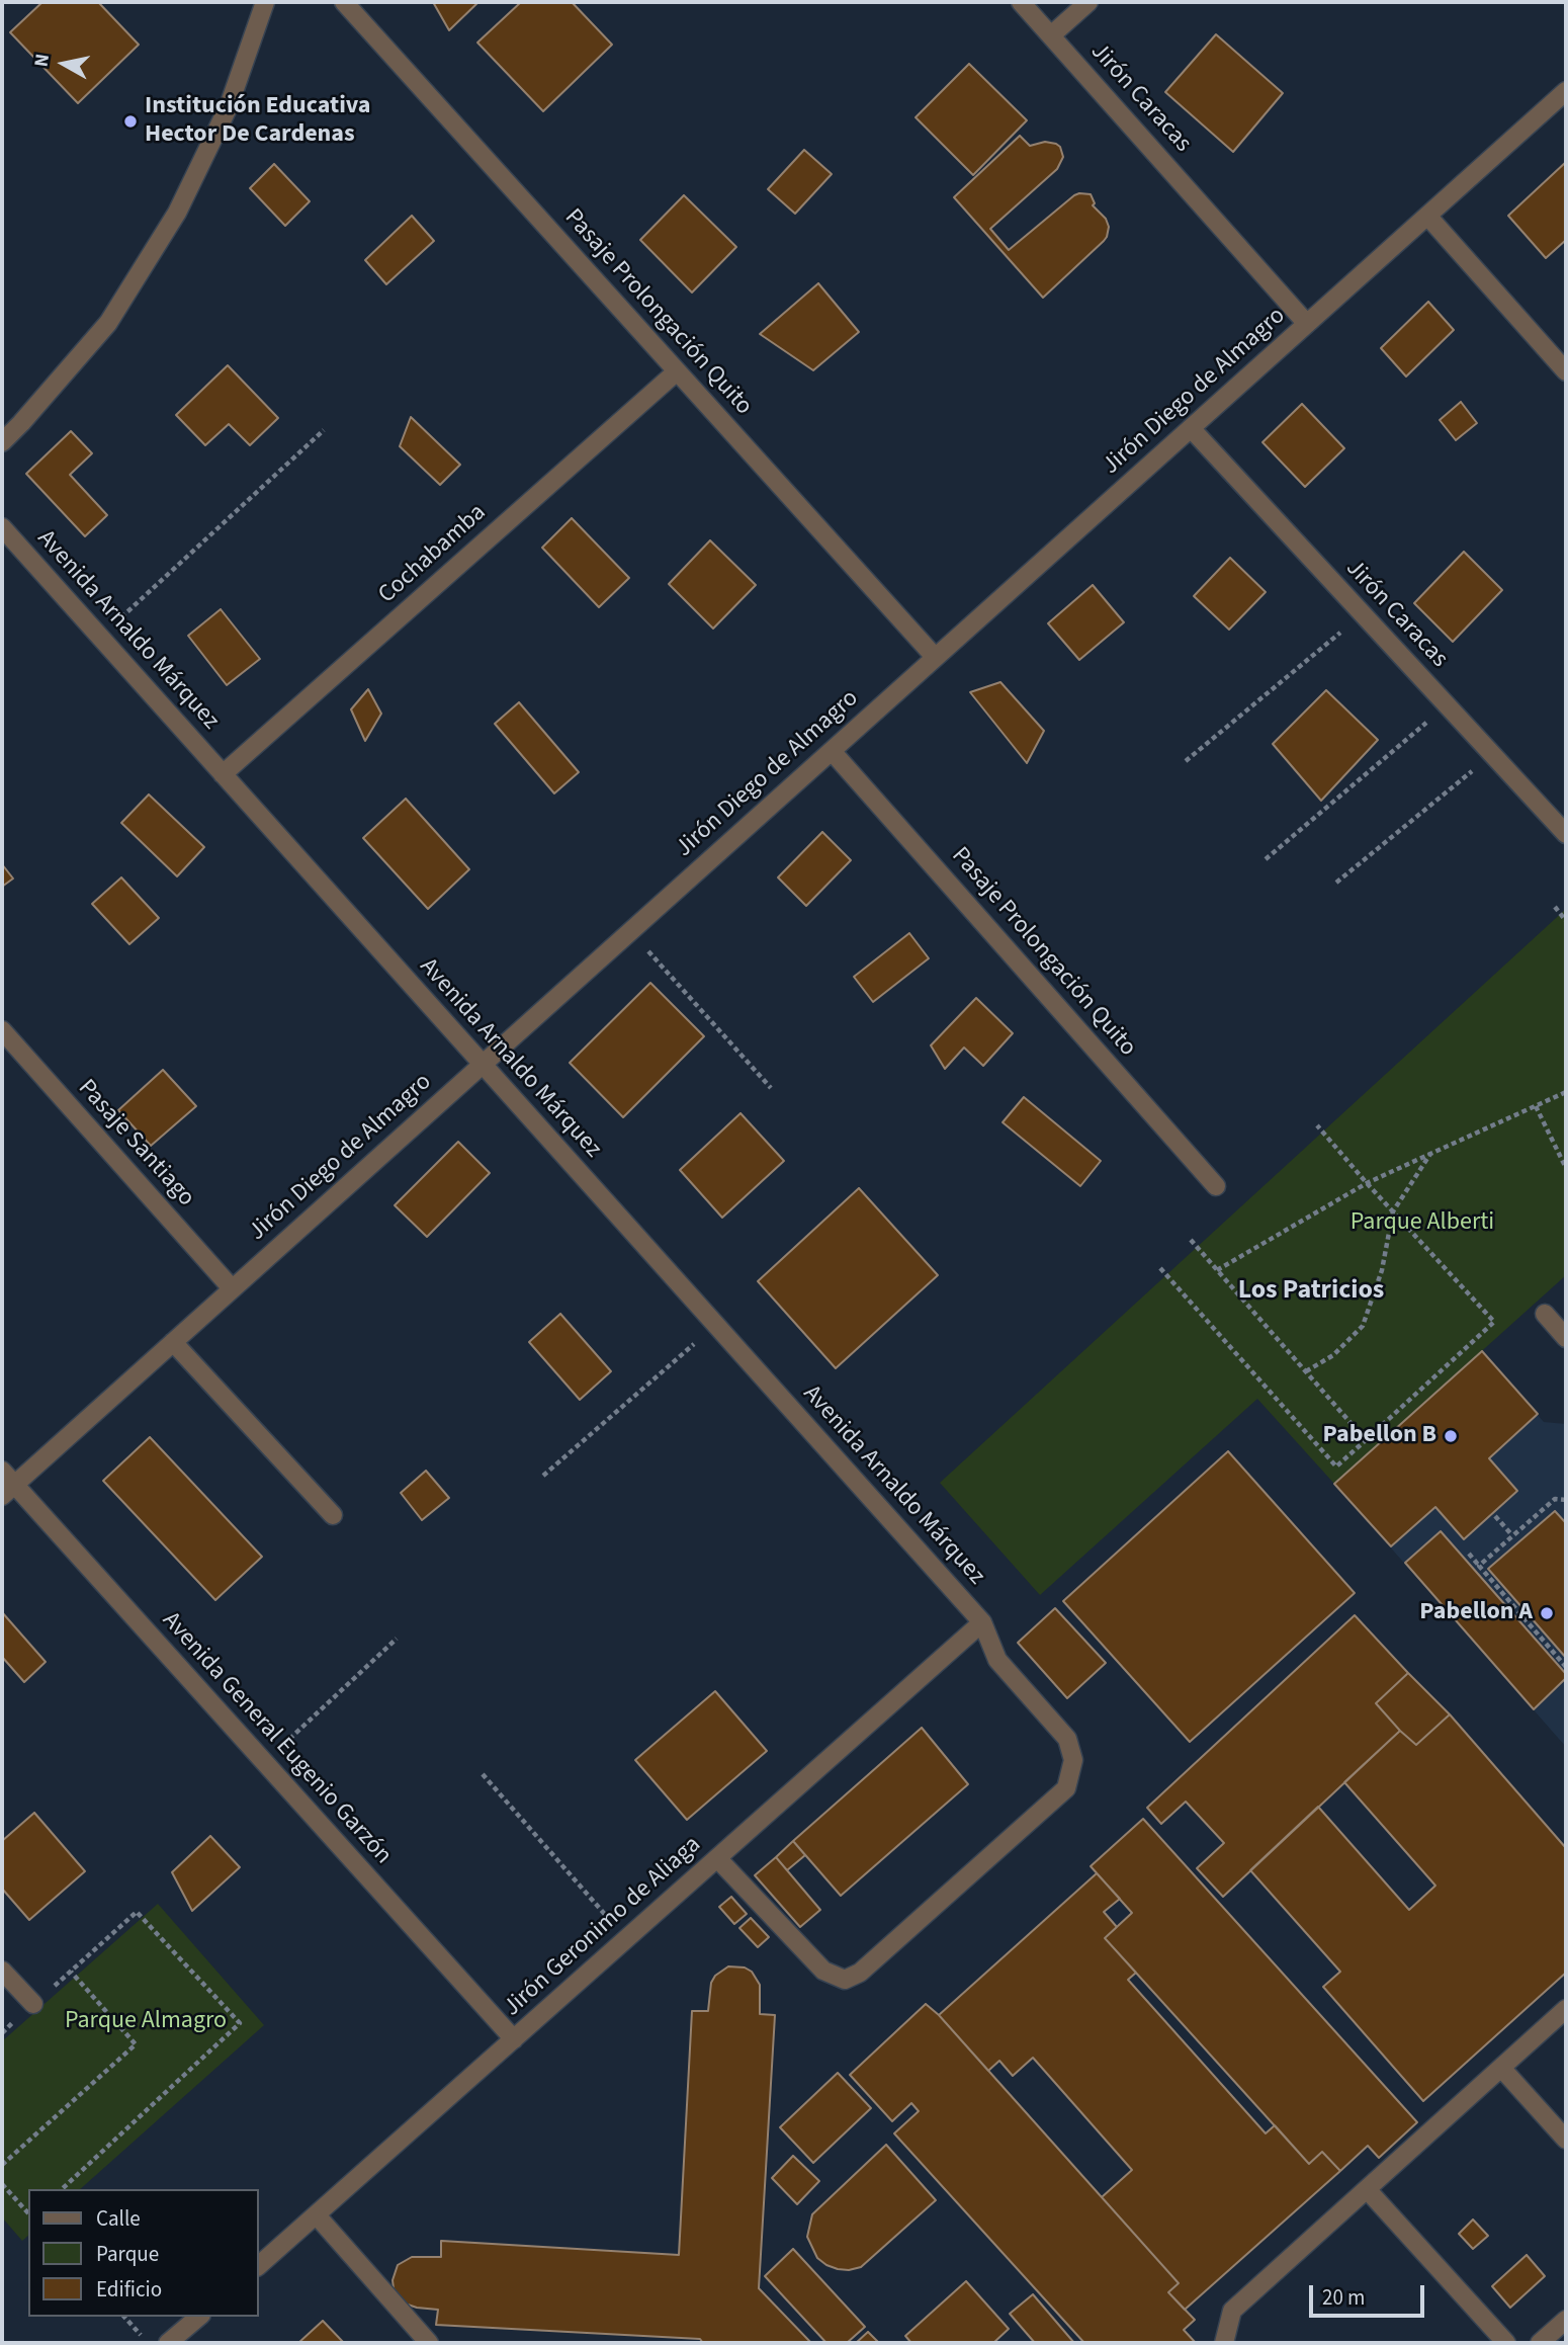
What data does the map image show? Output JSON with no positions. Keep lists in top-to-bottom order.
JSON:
{
  "streets": {
    "street": [
      "Jirón Caracas",
      "Pasaje Prolongación Quito",
      "Jirón Diego de Almagro",
      "Cochabamba",
      "Avenida Arnaldo Márquez",
      "Pasaje Santiago",
      "Avenida General Eugenio Garzón",
      "Jirón Geronimo de Aliaga"
    ]
  },
  "crossings": [
    ["Jirón Caracas", "Jirón Diego de Almagro"],
    ["Pasaje Prolongación Quito", "Jirón Diego de Almagro"],
    ["Pasaje Prolongación Quito", "Cochabamba"],
    ["Jirón Diego de Almagro", "Avenida Arnaldo Márquez"],
    ["Jirón Diego de Almagro", "Pasaje Santiago"],
    ["Jirón Diego de Almagro", "Avenida General Eugenio Garzón"],
    ["Cochabamba", "Avenida Arnaldo Márquez"],
    ["Avenida Arnaldo Márquez", "Jirón Geronimo de Aliaga"],
    ["Avenida General Eugenio Garzón", "Jirón Geronimo de Aliaga"]
  ],
  "districts": ["Los Patricios"],
  "parks": ["Parque Alberti", "Parque Almagro"],
  "places": ["Institución Educativa Hector De Cardenas", "Pabellon B", "Pabellon A"],
  "legend": ["Calle", "Parque", "Edificio"],
  "scale_bar": "20 m",
  "north": "left"
}
